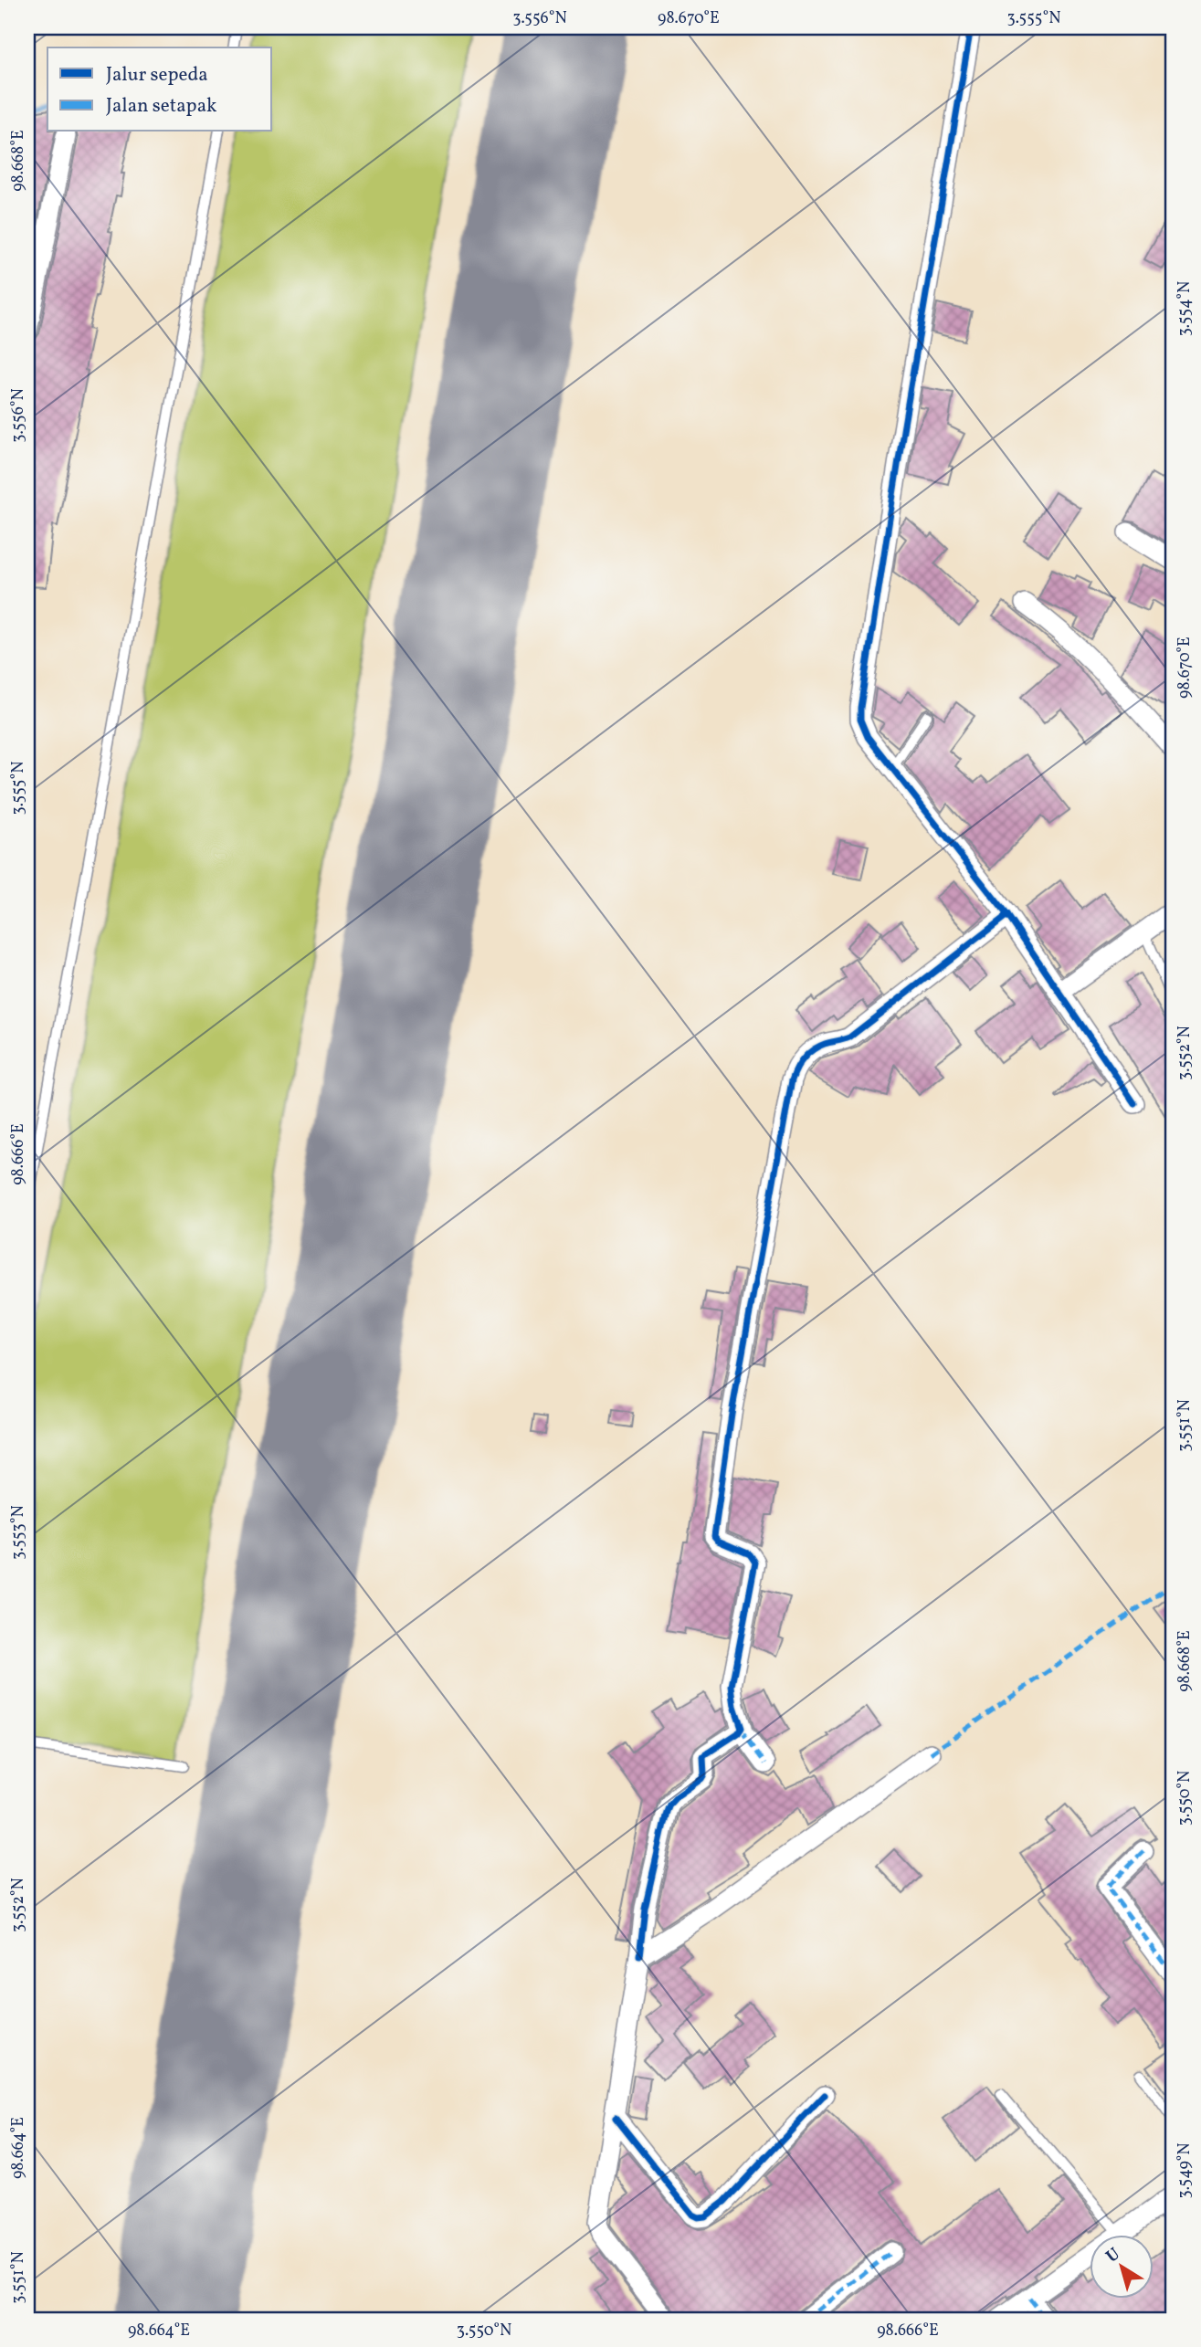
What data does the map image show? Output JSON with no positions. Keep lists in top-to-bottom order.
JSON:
{
  "legend": ["Jalur sepeda", "Jalan setapak"],
  "north": "top left",
  "coordinates": [
    "3.556°N",
    "98.670°E",
    "3.555°N",
    "98.668°E",
    "3.554°N",
    "3.552°N",
    "98.666°E",
    "3.551°N",
    "3.553°N",
    "3.550°N",
    "98.664°E",
    "3.549°N"
  ]
}
